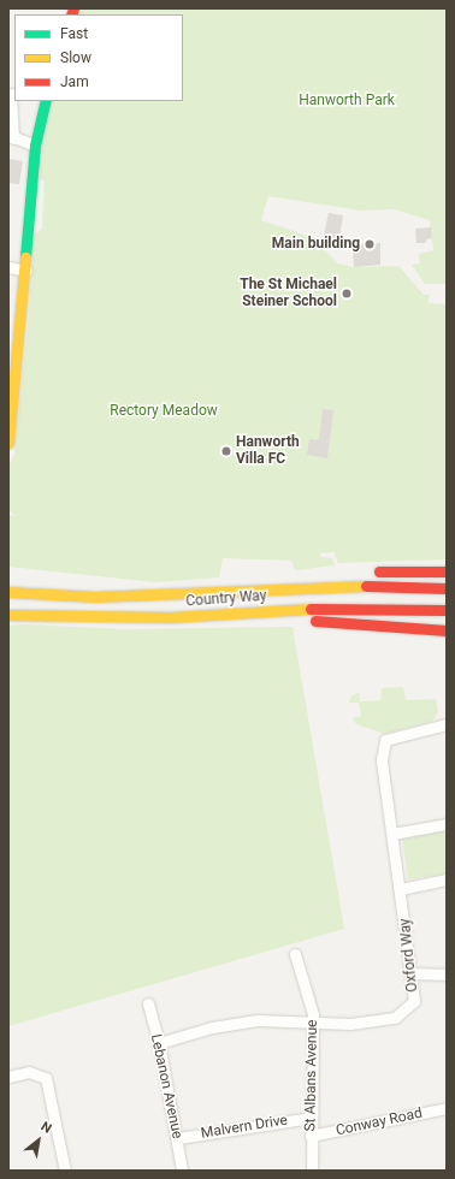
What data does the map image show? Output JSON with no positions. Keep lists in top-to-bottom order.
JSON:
{
  "streets": {
    "main road": ["Country Way"],
    "street": [
      "Oxford Way",
      "St Albans Avenue",
      "Lebanon Avenue",
      "Conway Road",
      "Malvern Drive"
    ]
  },
  "crossings": [
    ["Oxford Way", "St Albans Avenue"],
    ["St Albans Avenue", "Conway Road"],
    ["St Albans Avenue", "Malvern Drive"],
    ["Lebanon Avenue", "Malvern Drive"]
  ],
  "parks": ["Hanworth Park", "Rectory Meadow"],
  "places": ["Main building", "The St Michael Steiner School", "Hanworth Villa FC"],
  "legend": ["Fast", "Slow", "Jam"],
  "north": "top right"
}
